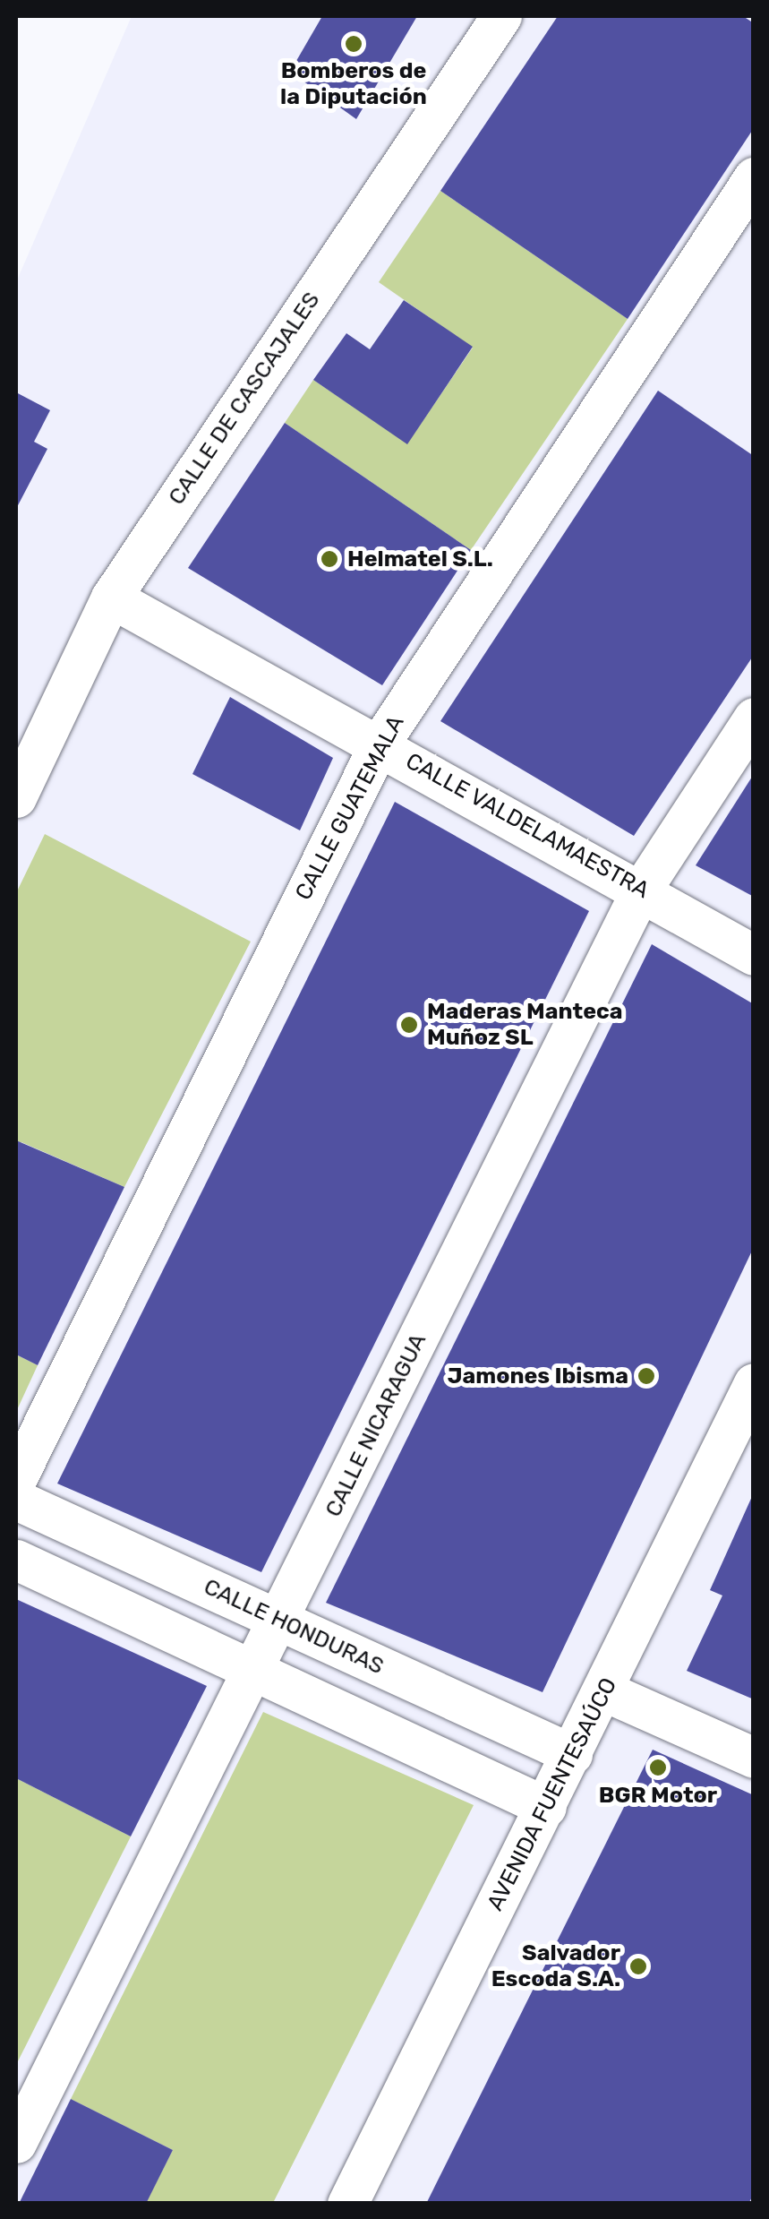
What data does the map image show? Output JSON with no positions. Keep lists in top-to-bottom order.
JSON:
{
  "streets": {
    "street": [
      "CALLE DE CASCAJALES",
      "CALLE GUATEMALA",
      "CALLE VALDELAMAESTRA",
      "CALLE NICARAGUA",
      "CALLE HONDURAS",
      "AVENIDA FUENTESAÚCO"
    ]
  },
  "crossings": [
    ["CALLE DE CASCAJALES", "CALLE VALDELAMAESTRA"],
    ["CALLE GUATEMALA", "CALLE VALDELAMAESTRA"],
    ["CALLE VALDELAMAESTRA", "CALLE NICARAGUA"],
    ["CALLE NICARAGUA", "CALLE HONDURAS"],
    ["CALLE HONDURAS", "AVENIDA FUENTESAÚCO"]
  ],
  "places": [
    "Bomberos de la Diputación",
    "Helmatel S.L.",
    "Maderas Manteca Muñoz SL",
    "Jamones Ibisma",
    "BGR Motor",
    "Salvador Escoda S.A."
  ]
}
